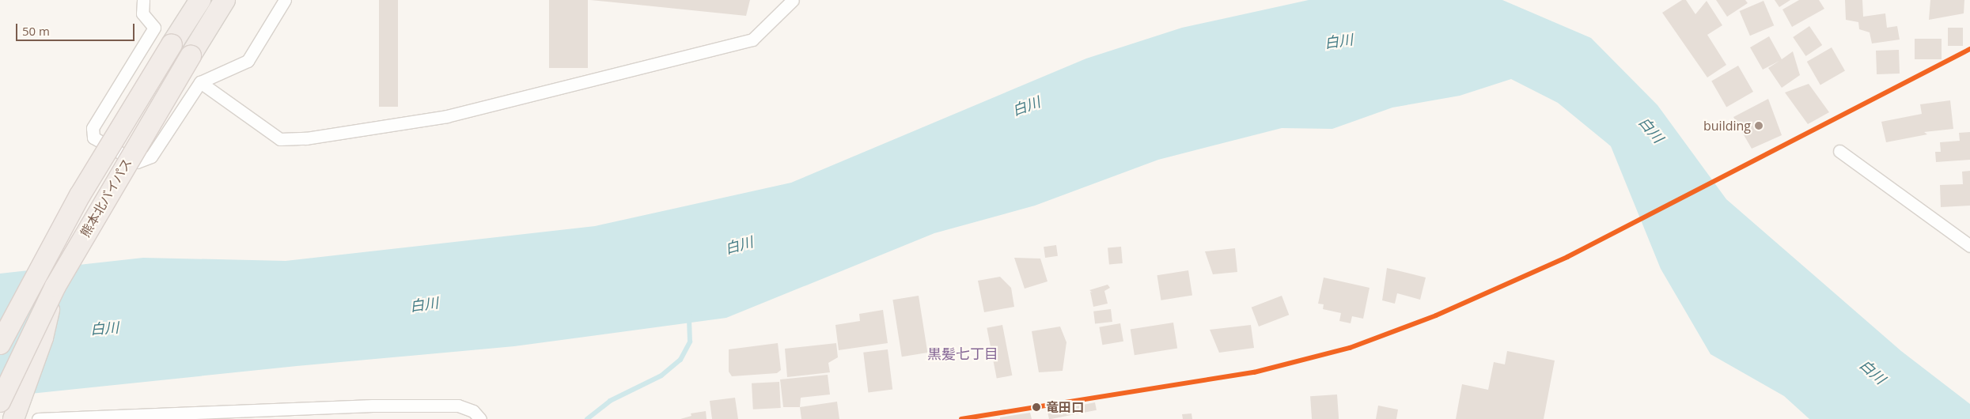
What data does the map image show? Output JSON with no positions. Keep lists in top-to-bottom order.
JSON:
{
  "streets": {
    "highway": ["熊本北バイパス"]
  },
  "districts": ["黒髪七丁目"],
  "water": ["白川"],
  "places": ["building", "竜田口"],
  "scale_bar": "50 m"
}
